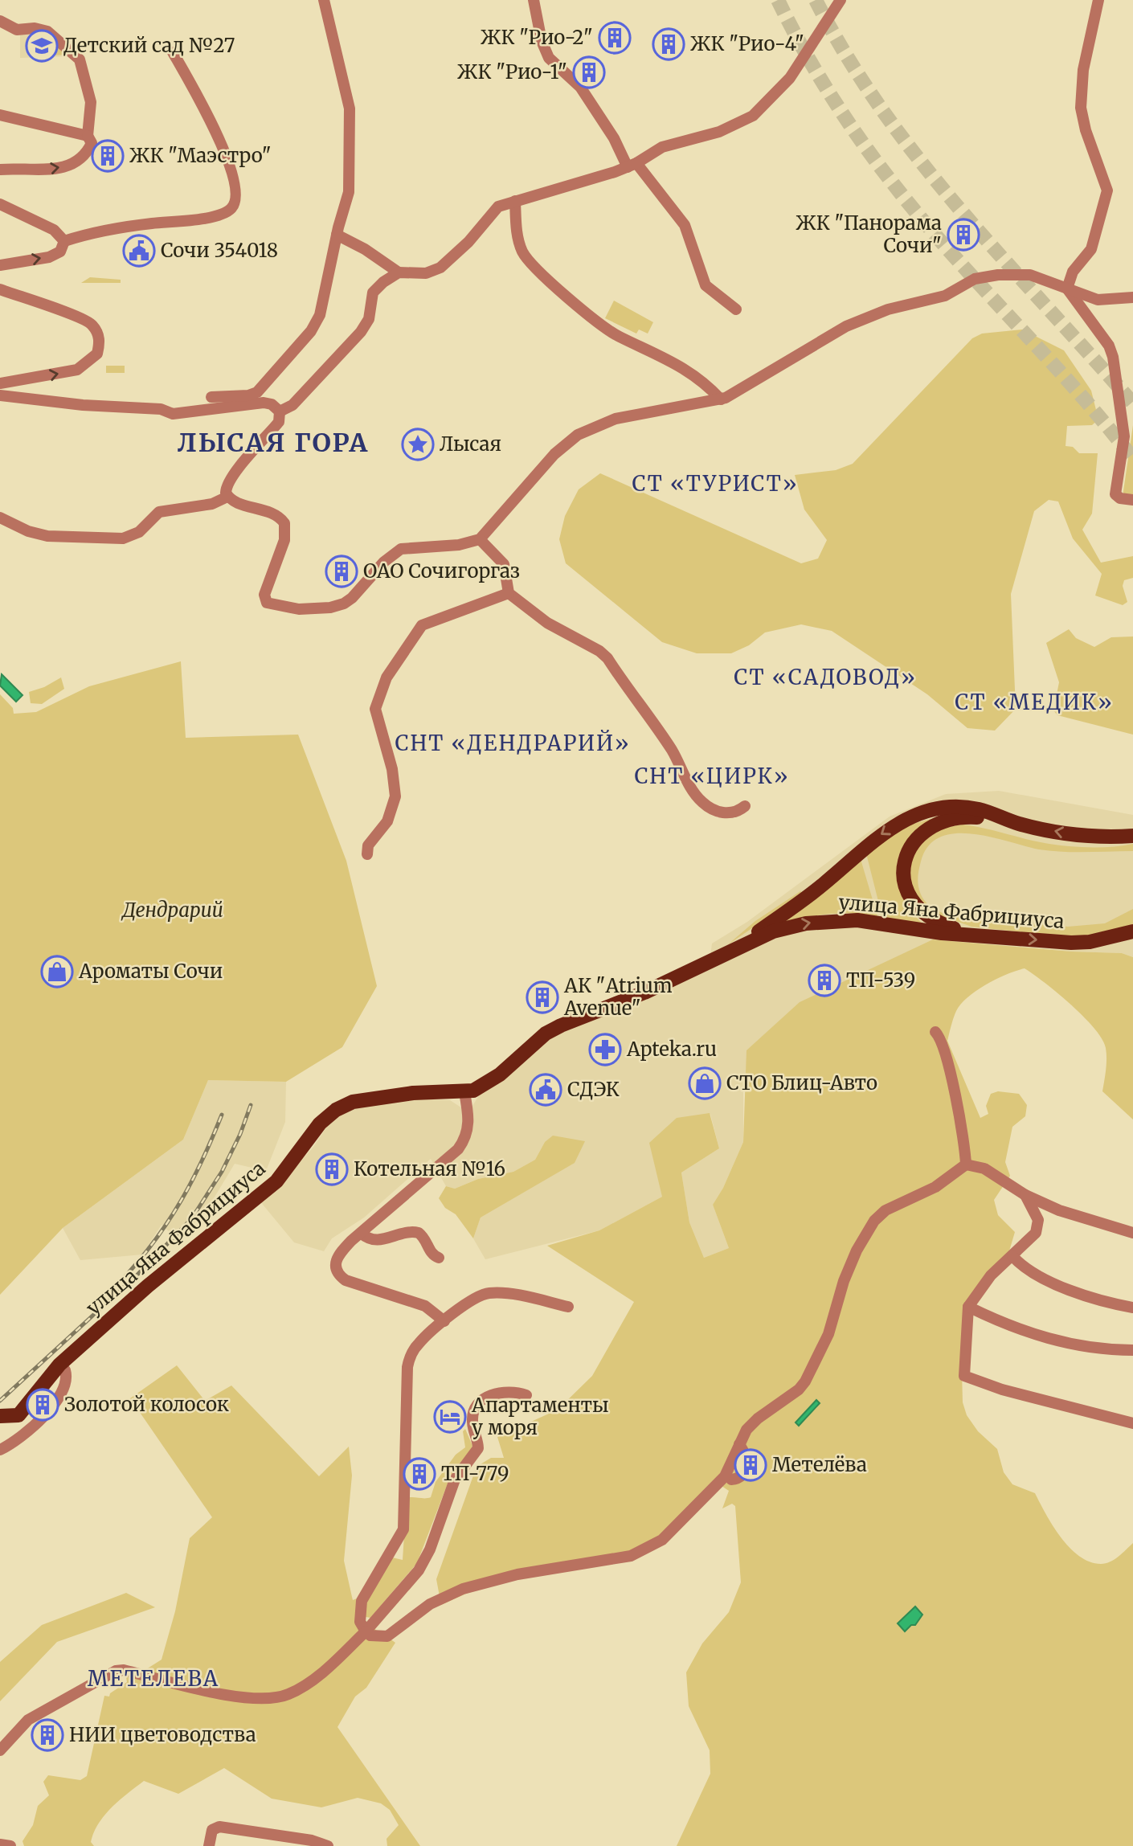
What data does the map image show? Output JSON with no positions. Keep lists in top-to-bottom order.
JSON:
{
  "streets": {
    "main road": ["улица Яна Фабрициуса"]
  },
  "districts": [
    "ЛЫСАЯ ГОРА",
    "СТ «ТУРИСТ»",
    "СТ «САДОВОД»",
    "СТ «МЕДИК»",
    "СНТ «ДЕНДРАРИЙ»",
    "СНТ «ЦИРК»",
    "МЕТЕЛЕВА"
  ],
  "parks": ["Дендрарий"],
  "places": {
    "building": [
      "ЖК \"Рио-2\"",
      "ЖК \"Рио-4\"",
      "ЖК \"Рио-1\"",
      "ЖК \"Маэстро\"",
      "ЖК \"Панорама Сочи\"",
      "ОАО Сочигоргаз",
      "ТП-539",
      "АК \"Atrium Avenue\"",
      "Котельная №16",
      "Золотой колосок",
      "Метелёва",
      "ТП-779",
      "НИИ цветоводства"
    ],
    "school or university": ["Детский сад №27"],
    "public building": ["Сочи 354018", "СДЭК"],
    "place": ["Лысая"],
    "shop": ["Ароматы Сочи", "СТО Блиц-Авто"],
    "pharmacy": ["Apteka.ru"],
    "hotel": ["Апартаменты у моря"]
  }
}
